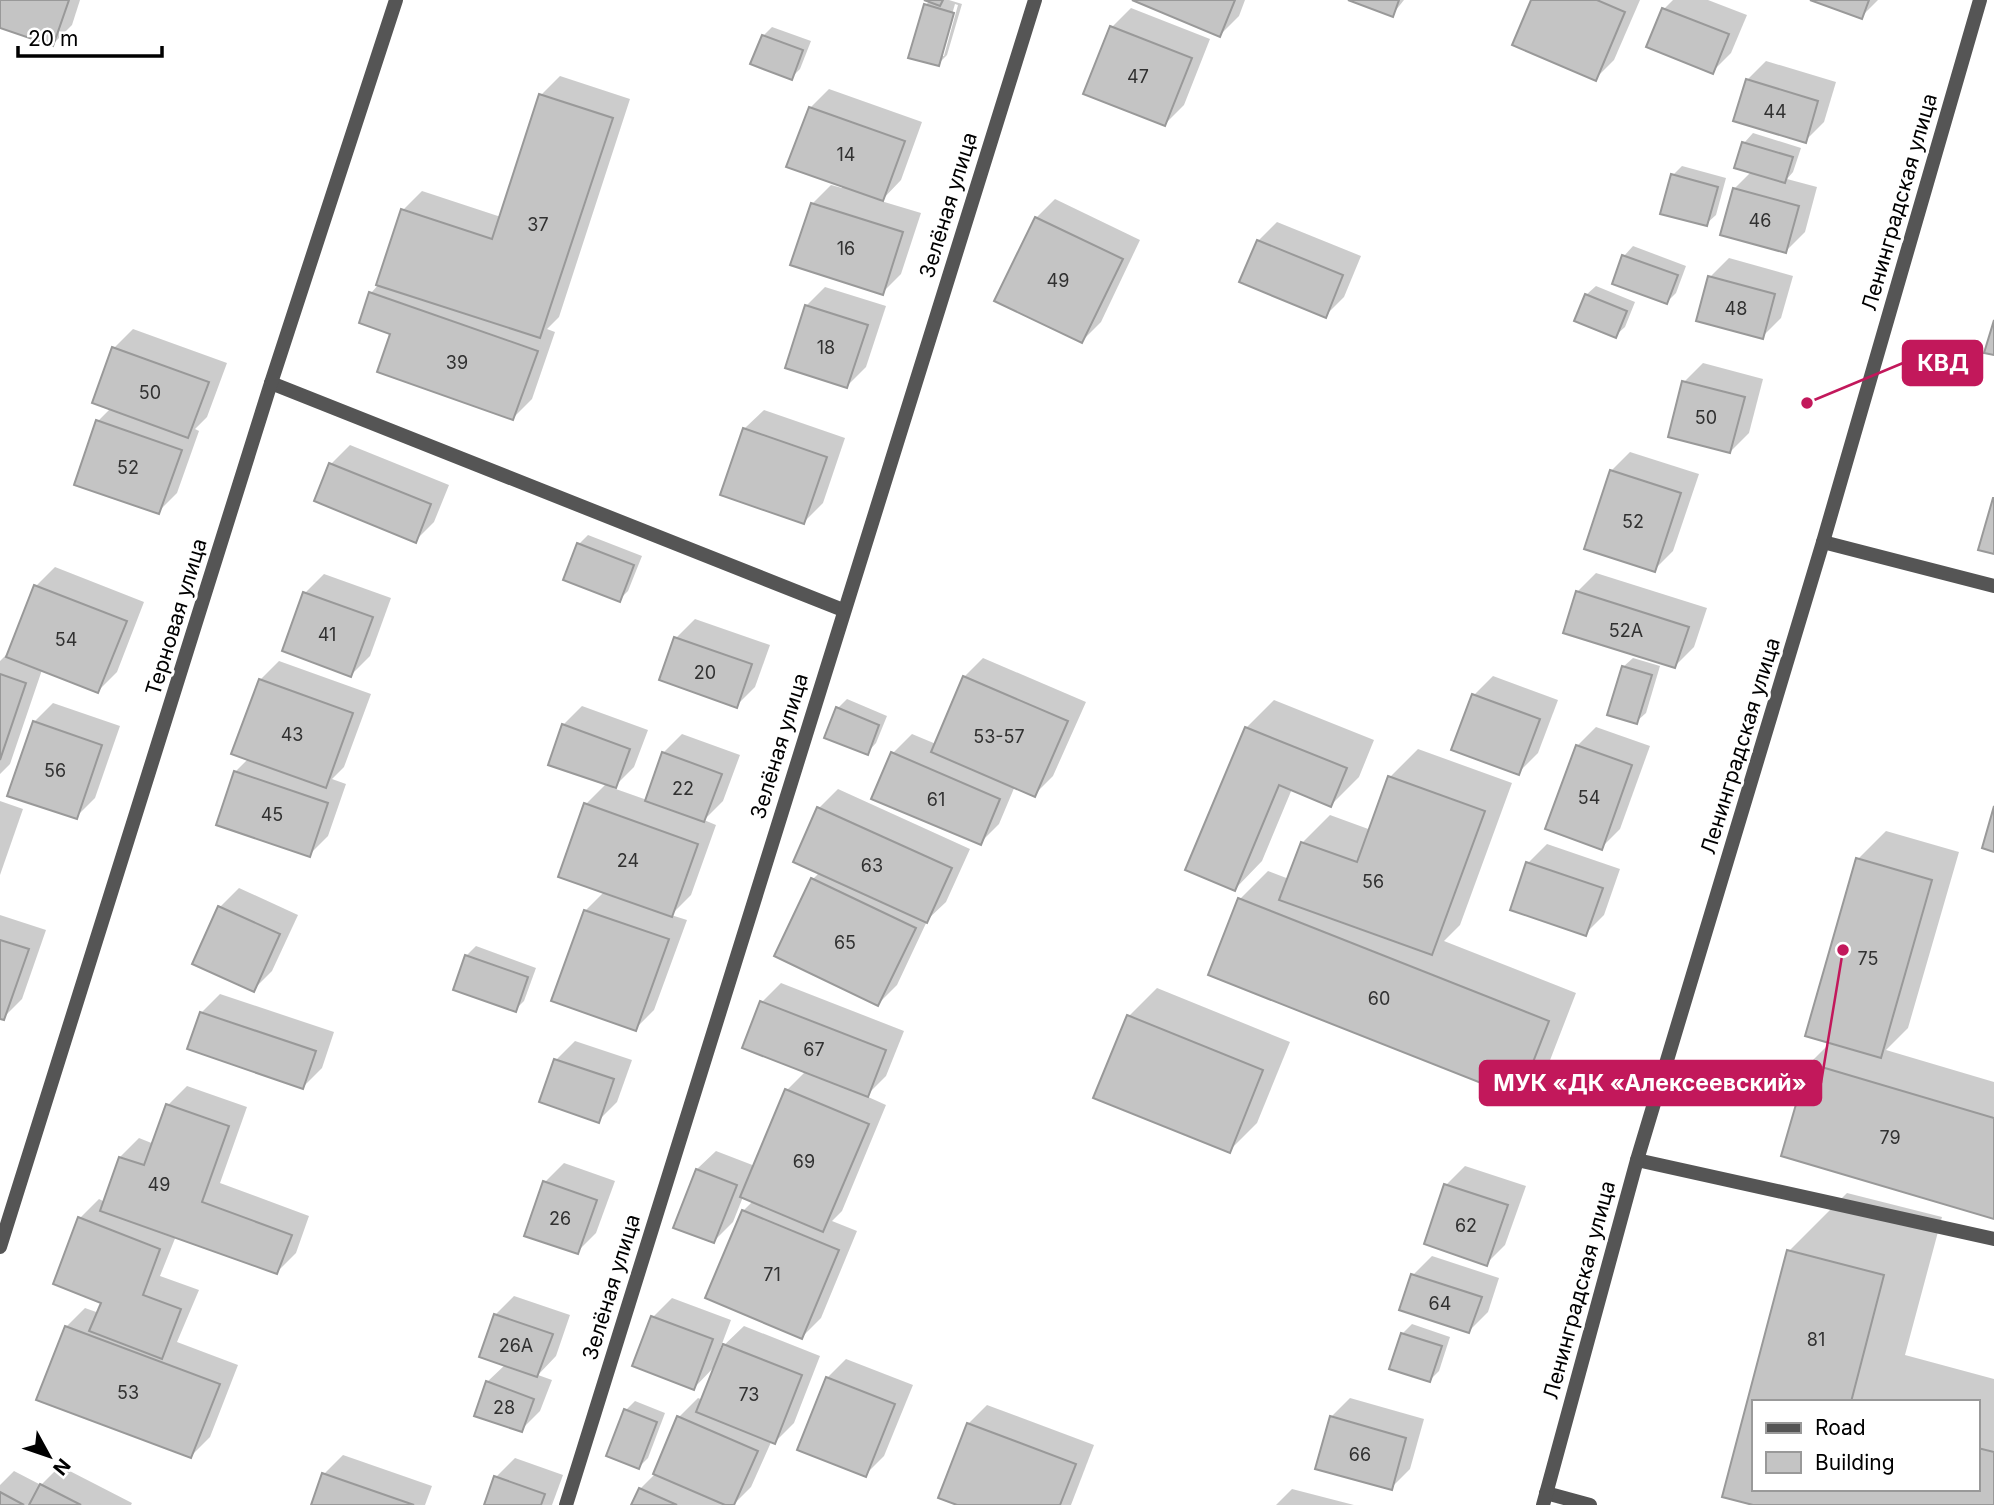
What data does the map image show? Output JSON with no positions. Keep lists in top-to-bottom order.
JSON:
{
  "streets": {
    "street": ["Ленинградская улица", "Зелёная улица", "Терновая улица"]
  },
  "places": ["КВД", "МУК «ДК «Алексеевский»"],
  "house_numbers": [
    "47",
    "44",
    "14",
    "46",
    "37",
    "16",
    "49",
    "48",
    "18",
    "39",
    "50",
    "50",
    "52",
    "52",
    "52А",
    "41",
    "54",
    "20",
    "43",
    "53-57",
    "56",
    "22",
    "54",
    "61",
    "45",
    "24",
    "63",
    "56",
    "65",
    "75",
    "60",
    "67",
    "79",
    "69",
    "49",
    "26",
    "62",
    "71",
    "64",
    "81",
    "26А",
    "53",
    "73",
    "28",
    "66"
  ],
  "legend": ["Road", "Building"],
  "scale_bar": "20 m",
  "north": "bottom right"
}
